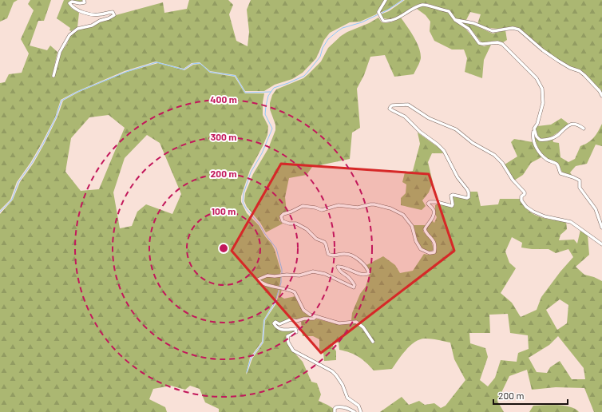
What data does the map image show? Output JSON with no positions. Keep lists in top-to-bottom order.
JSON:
{
  "scale_bar": "200 m",
  "rings": [
    "400 m",
    "300 m",
    "200 m",
    "100 m"
  ]
}
